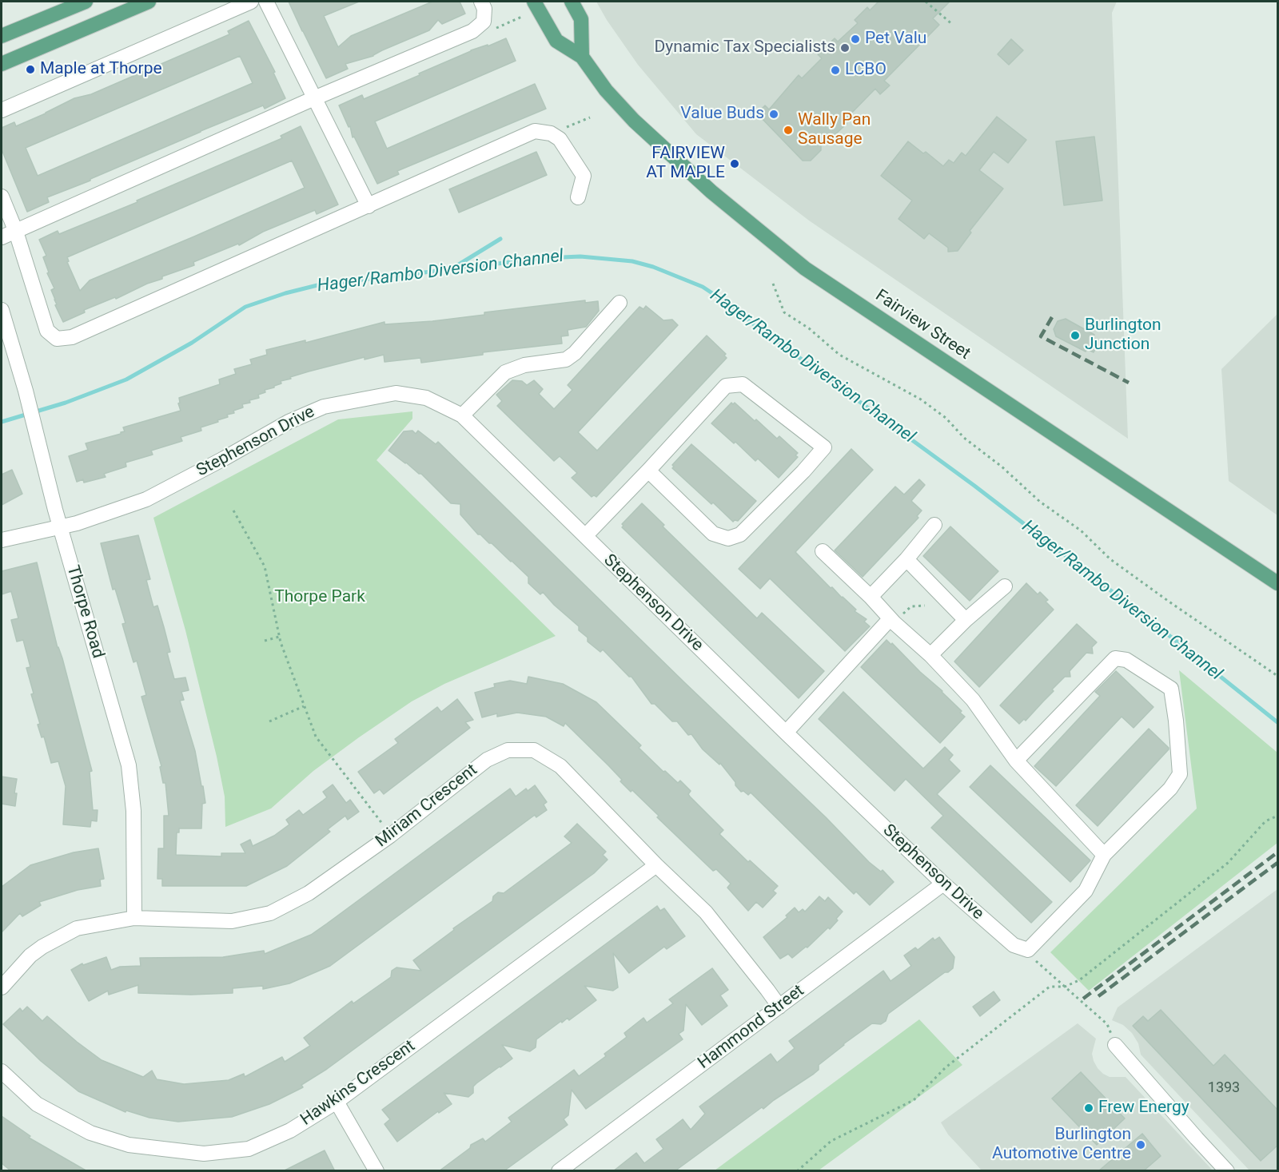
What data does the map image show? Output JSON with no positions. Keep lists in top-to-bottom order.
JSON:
{
  "streets": {
    "main road": ["Fairview Street"],
    "street": [
      "Stephenson Drive",
      "Thorpe Road",
      "Miriam Crescent",
      "Hammond Street",
      "Hawkins Crescent"
    ]
  },
  "crossings": [
    ["Stephenson Drive", "Thorpe Road"],
    ["Stephenson Drive", "Hammond Street"],
    ["Thorpe Road", "Miriam Crescent"],
    ["Miriam Crescent", "Hammond Street"],
    ["Miriam Crescent", "Hawkins Crescent"]
  ],
  "water": ["Hager/Rambo Diversion Channel"],
  "parks": ["Thorpe Park"],
  "places": [
    "Pet Valu",
    "Dynamic Tax Specialists",
    "Maple at Thorpe",
    "LCBO",
    "Value Buds",
    "Wally Pan Sausage",
    "FAIRVIEW AT MAPLE",
    "Burlington Junction",
    "Frew Energy",
    "Burlington Automotive Centre"
  ],
  "house_numbers": ["1393"]
}
